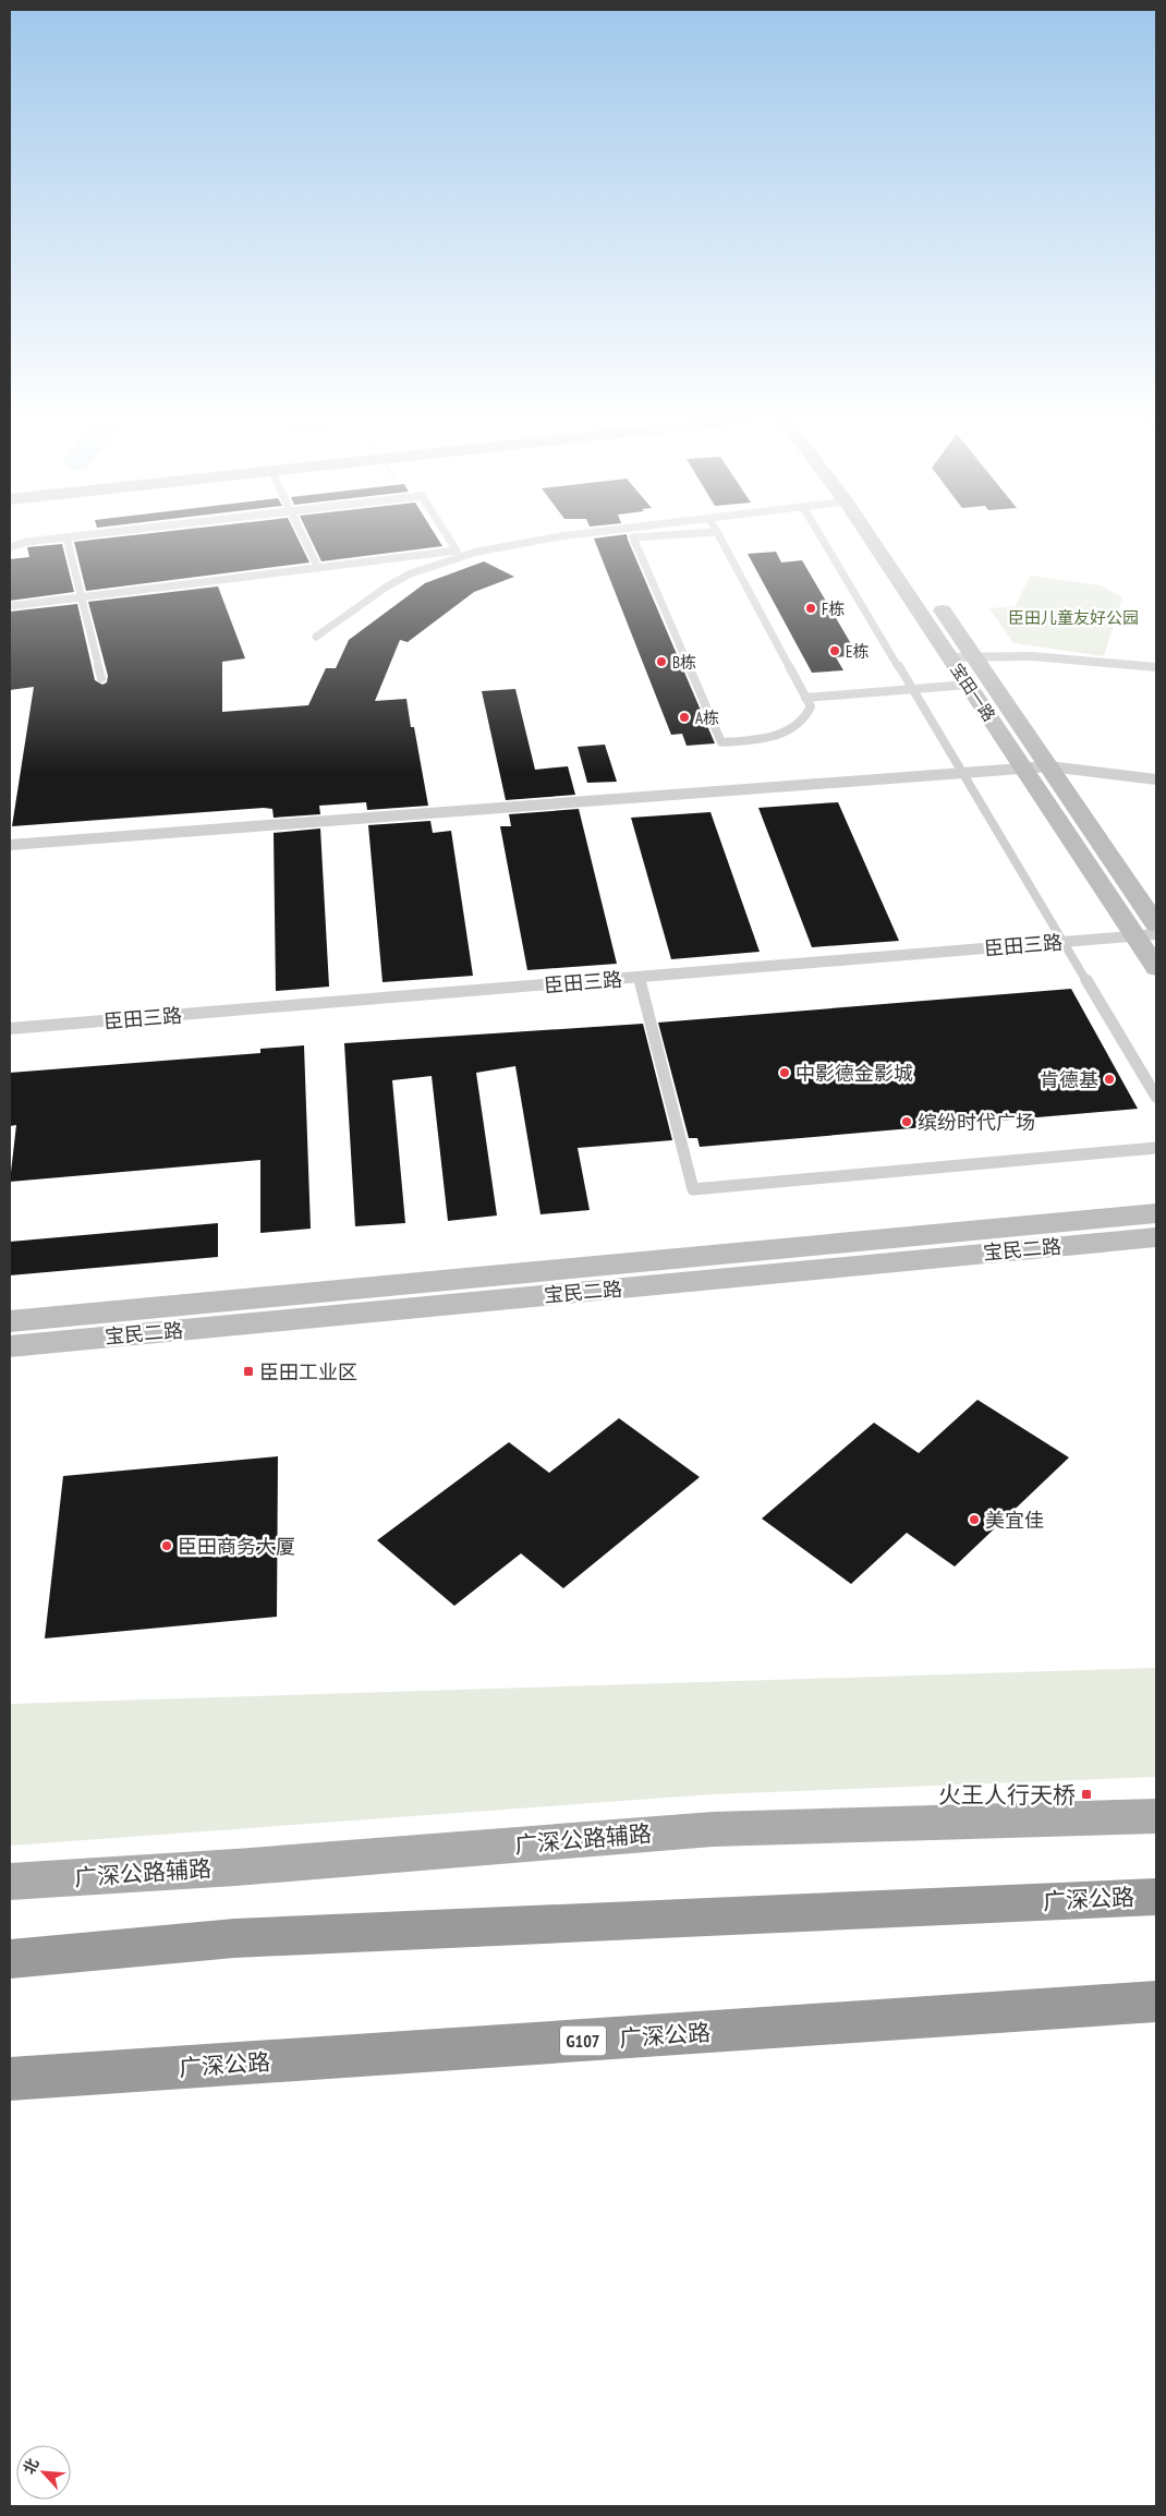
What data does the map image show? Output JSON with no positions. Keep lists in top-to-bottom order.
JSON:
{
  "streets": {
    "highway": ["广深公路", "G107"],
    "main road": ["宝田一路", "宝民二路", "广深公路辅路"],
    "street": ["臣田三路"]
  },
  "crossings": [
    ["宝田一路", "臣田三路"]
  ],
  "parks": ["臣田儿童友好公园"],
  "places": {
    "other": [
      "F栋",
      "E栋",
      "B栋",
      "A栋",
      "中影德金影城",
      "肯德基",
      "缤纷时代广场",
      "美宜佳",
      "臣田商务大厦"
    ],
    "transit": ["臣田工业区", "火王人行天桥"]
  },
  "north": "top left"
}
